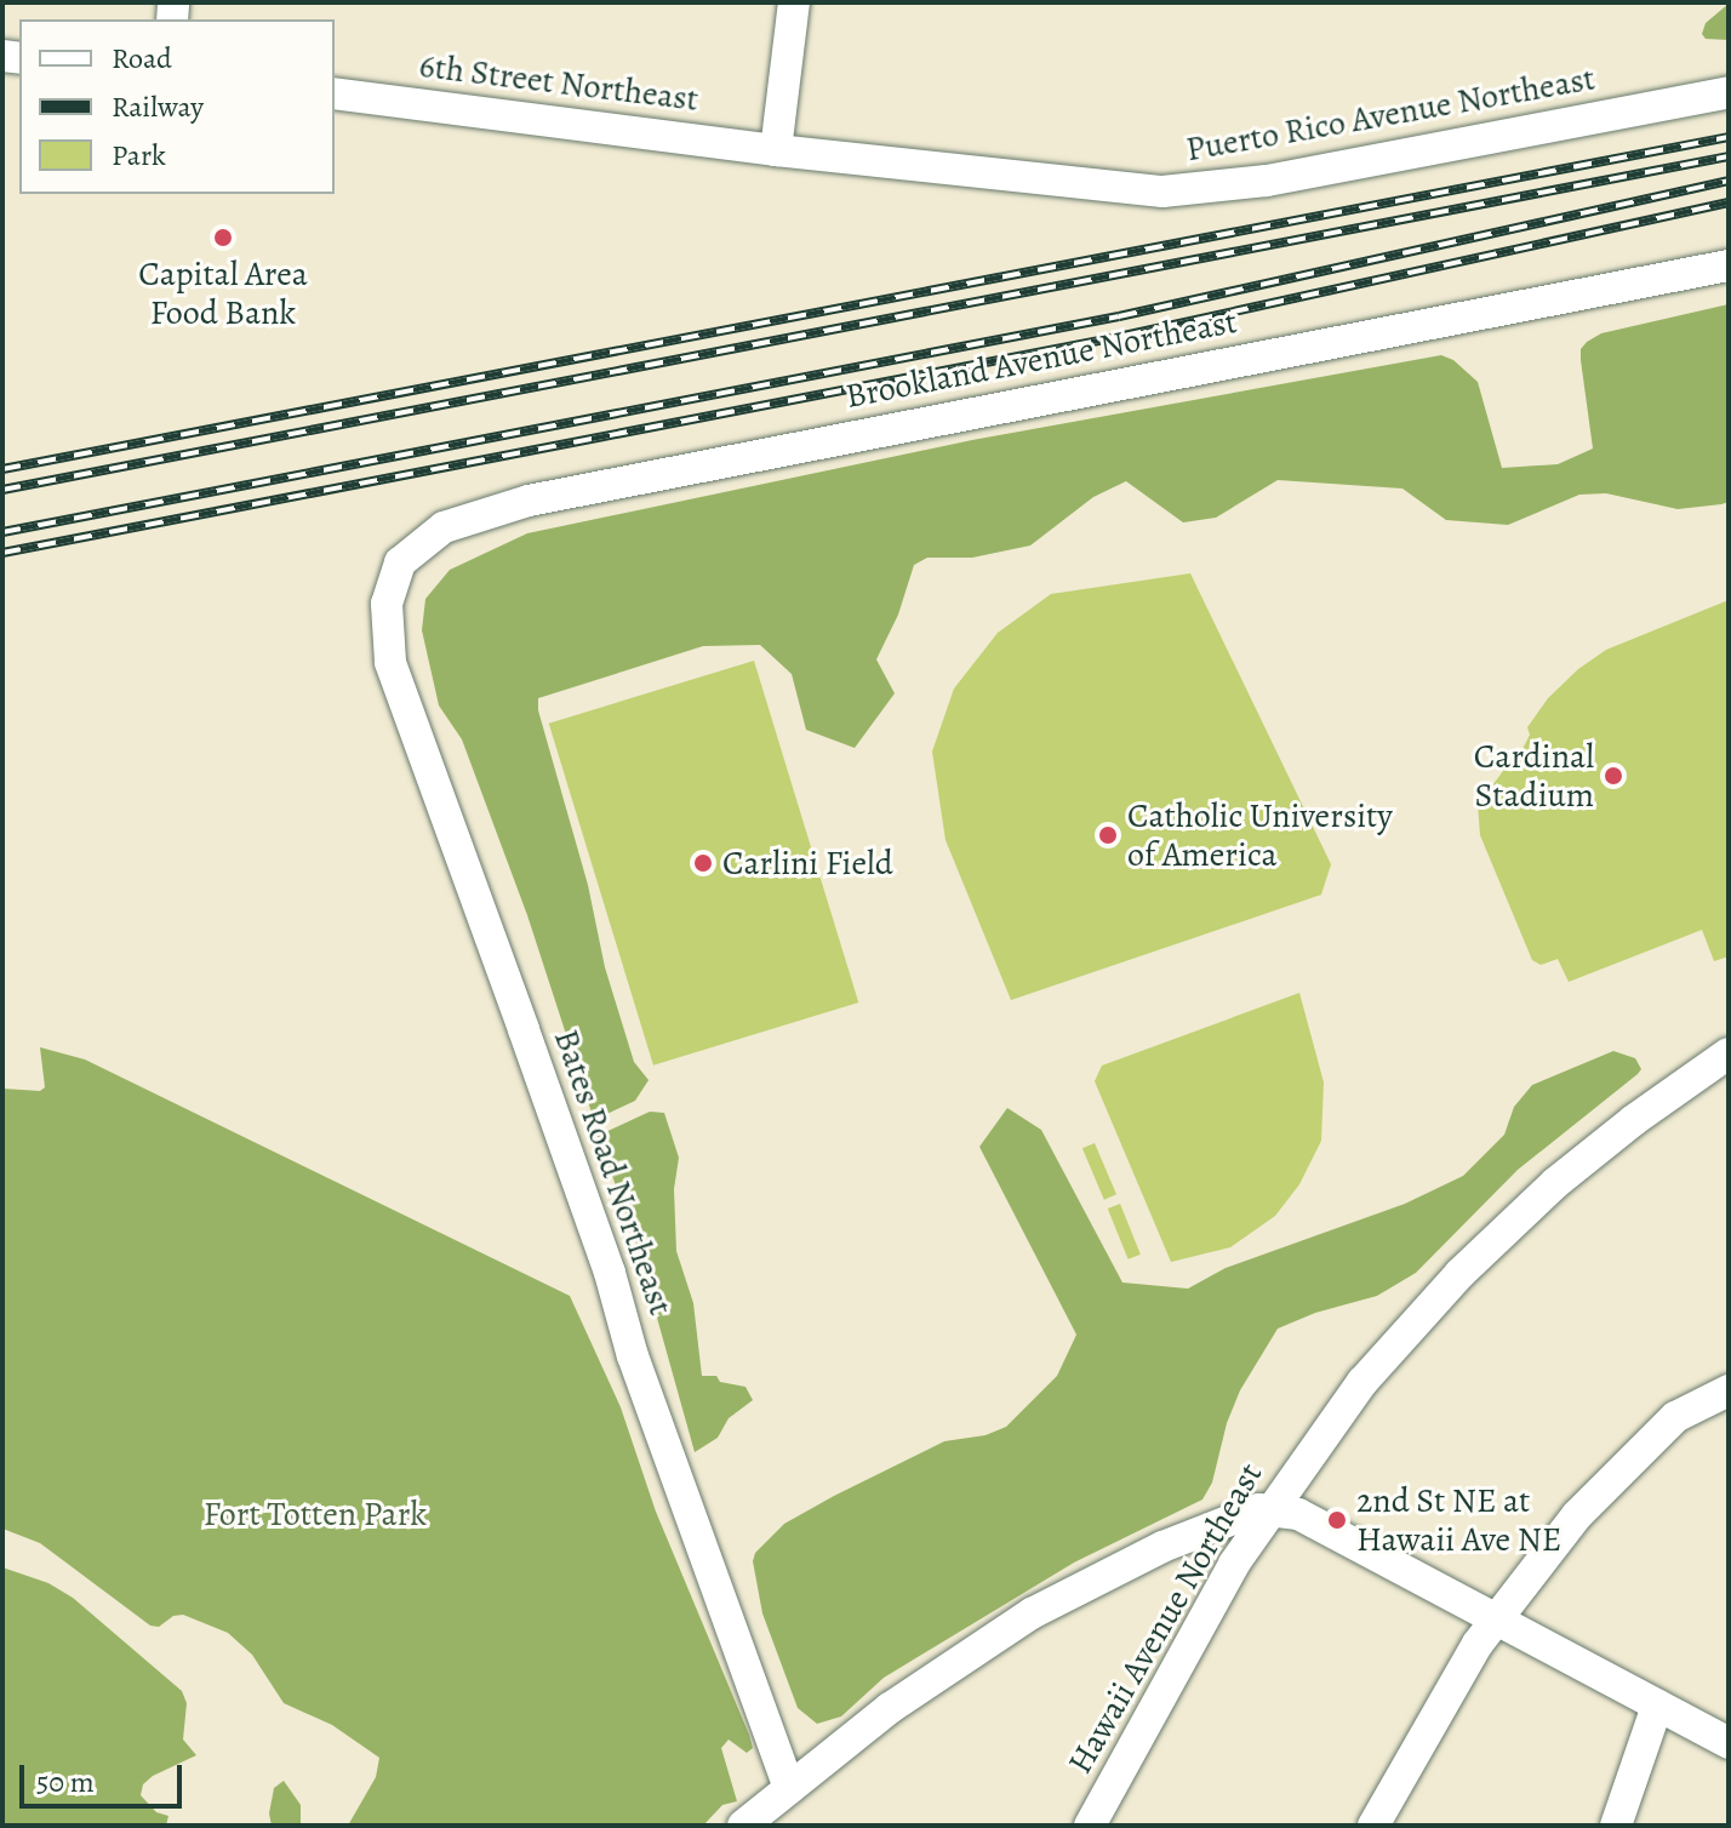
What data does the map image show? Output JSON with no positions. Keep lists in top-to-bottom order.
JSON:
{
  "streets": {
    "street": [
      "6th Street Northeast",
      "Puerto Rico Avenue Northeast",
      "Brookland Avenue Northeast",
      "Bates Road Northeast",
      "Hawaii Avenue Northeast"
    ]
  },
  "crossings": [
    ["6th Street Northeast", "Puerto Rico Avenue Northeast"],
    ["Brookland Avenue Northeast", "Bates Road Northeast"]
  ],
  "parks": ["Fort Totten Park"],
  "places": [
    "Capital Area Food Bank",
    "Cardinal Stadium",
    "Catholic University of America",
    "Carlini Field",
    "2nd St NE at Hawaii Ave NE"
  ],
  "legend": ["Road", "Railway", "Park"],
  "scale_bar": "50 m"
}
